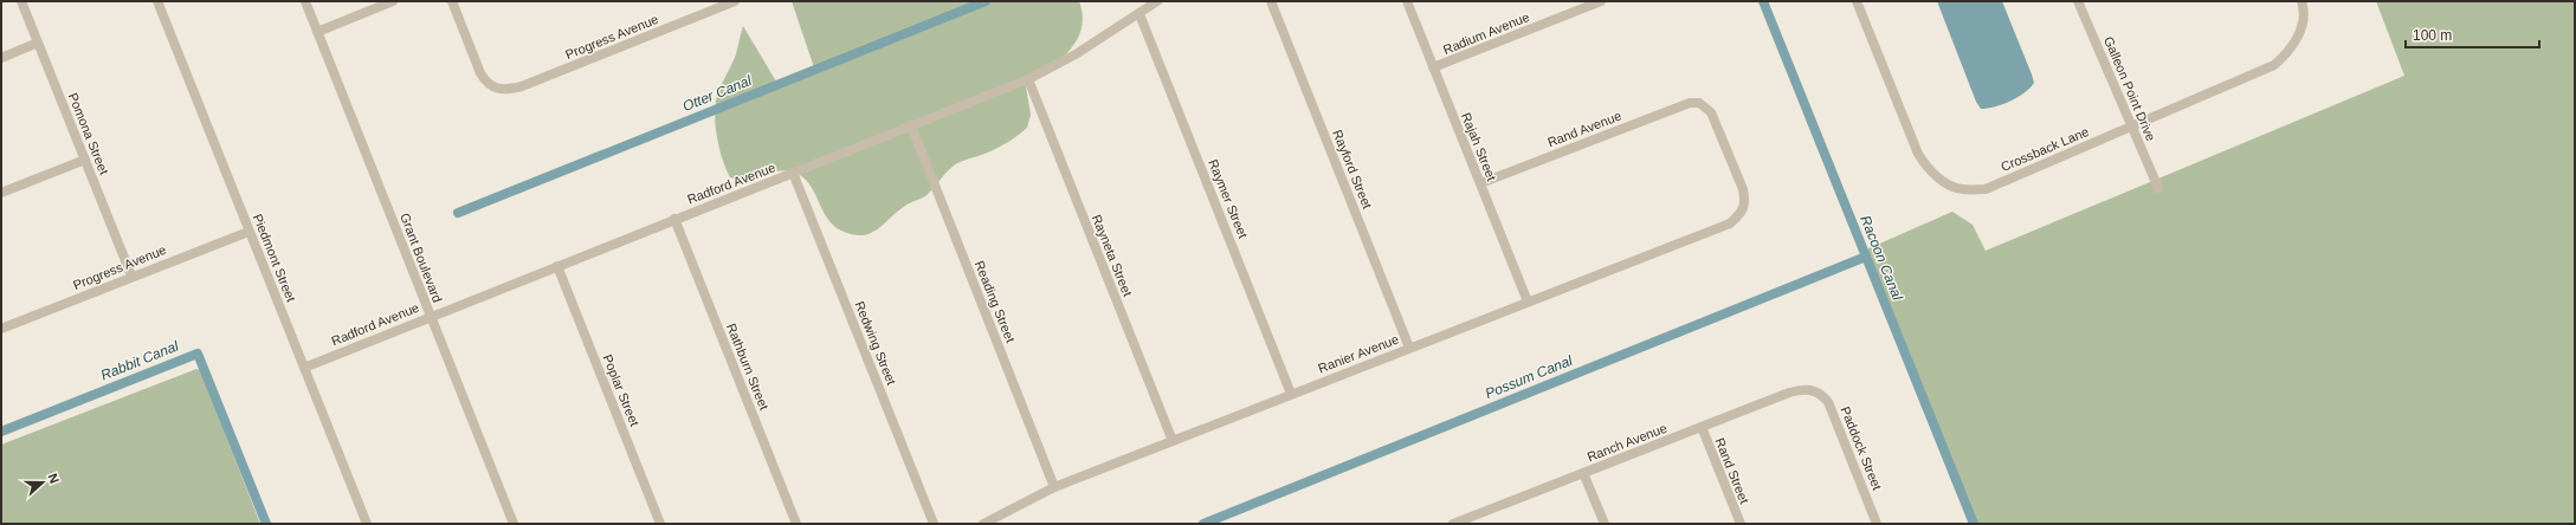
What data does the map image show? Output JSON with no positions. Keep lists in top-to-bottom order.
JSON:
{
  "streets": {
    "street": [
      "Radium Avenue",
      "Progress Avenue",
      "Galleon Point Drive",
      "Rand Avenue",
      "Pomona Street",
      "Rajah Street",
      "Crossback Lane",
      "Rayford Street",
      "Radford Avenue",
      "Raymer Street",
      "Rayneta Street",
      "Piedmont Street",
      "Grant Boulevard",
      "Reading Street",
      "Redwing Street",
      "Ranier Avenue",
      "Rathburn Street",
      "Poplar Street",
      "Ranch Avenue",
      "Paddock Street",
      "Rand Street"
    ]
  },
  "crossings": [
    ["Radium Avenue", "Rajah Street"],
    ["Progress Avenue", "Pomona Street"],
    ["Progress Avenue", "Piedmont Street"],
    ["Galleon Point Drive", "Crossback Lane"],
    ["Rand Avenue", "Rajah Street"],
    ["Rand Avenue", "Ranier Avenue"],
    ["Rajah Street", "Ranier Avenue"],
    ["Rayford Street", "Ranier Avenue"],
    ["Radford Avenue", "Raymer Street"],
    ["Radford Avenue", "Rayneta Street"],
    ["Radford Avenue", "Piedmont Street"],
    ["Radford Avenue", "Grant Boulevard"],
    ["Radford Avenue", "Reading Street"],
    ["Radford Avenue", "Redwing Street"],
    ["Radford Avenue", "Rathburn Street"],
    ["Radford Avenue", "Poplar Street"],
    ["Raymer Street", "Ranier Avenue"],
    ["Rayneta Street", "Ranier Avenue"],
    ["Reading Street", "Ranier Avenue"],
    ["Ranch Avenue", "Paddock Street"],
    ["Ranch Avenue", "Rand Street"]
  ],
  "water": [
    "Otter Canal",
    "Racoon Canal",
    "Rabbit Canal",
    "Possum Canal"
  ],
  "scale_bar": "100 m",
  "north": "right"
}
